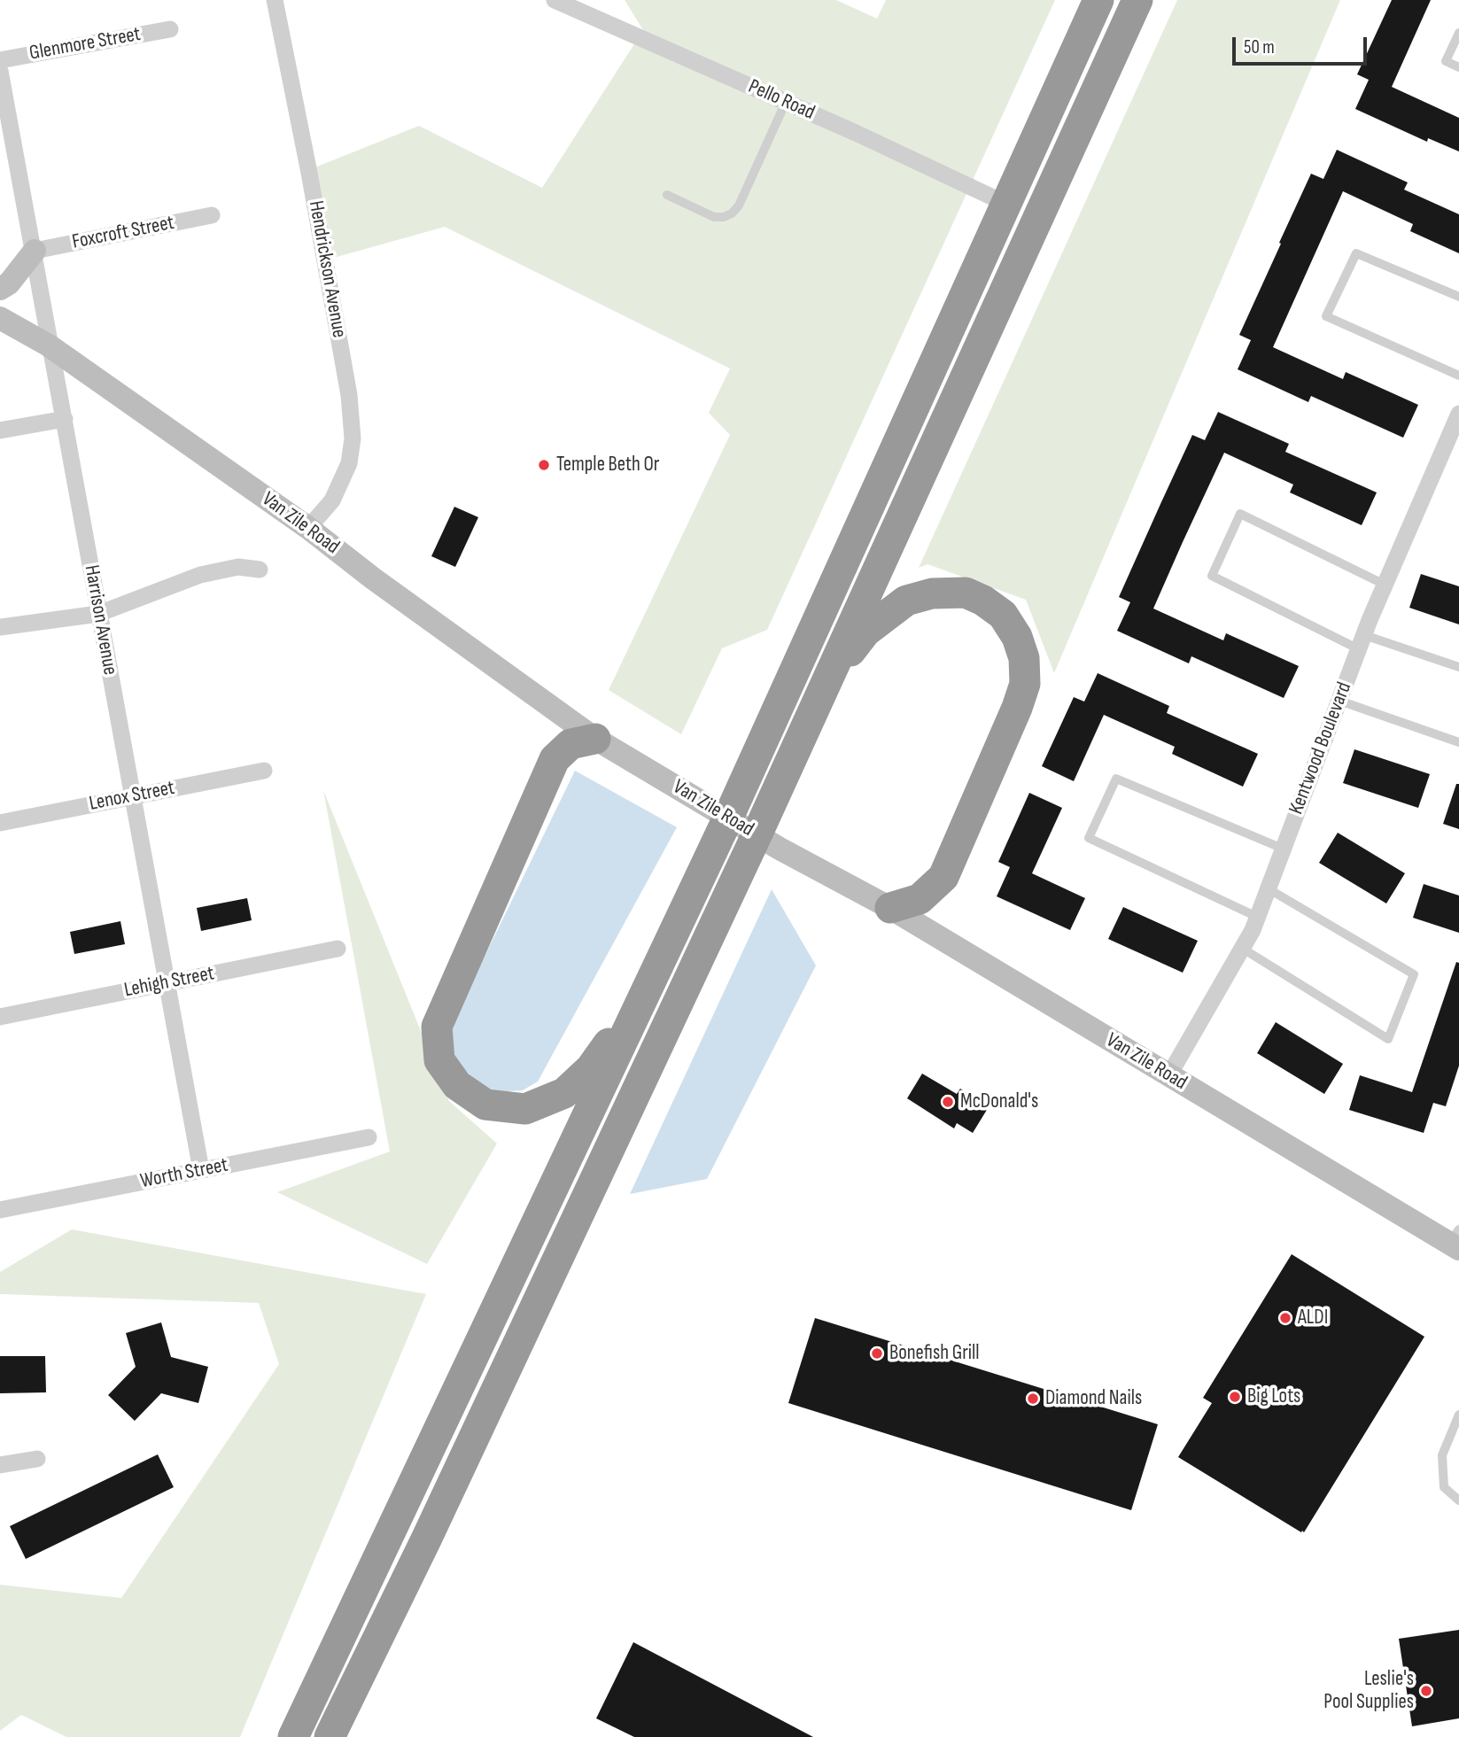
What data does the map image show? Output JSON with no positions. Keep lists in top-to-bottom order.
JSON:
{
  "streets": {
    "street": [
      "Glenmore Street",
      "Pello Road",
      "Foxcroft Street",
      "Hendrickson Avenue",
      "Van Zile Road",
      "Harrison Avenue",
      "Kentwood Boulevard",
      "Lenox Street",
      "Lehigh Street",
      "Worth Street"
    ]
  },
  "crossings": [
    ["Foxcroft Street", "Harrison Avenue"],
    ["Hendrickson Avenue", "Van Zile Road"],
    ["Van Zile Road", "Harrison Avenue"],
    ["Van Zile Road", "Kentwood Boulevard"],
    ["Harrison Avenue", "Lenox Street"],
    ["Harrison Avenue", "Lehigh Street"],
    ["Harrison Avenue", "Worth Street"]
  ],
  "places": [
    "Temple Beth Or",
    "McDonald's",
    "ALDI",
    "Bonefish Grill",
    "Big Lots",
    "Diamond Nails",
    "Leslie's Pool Supplies"
  ],
  "scale_bar": "50 m"
}
